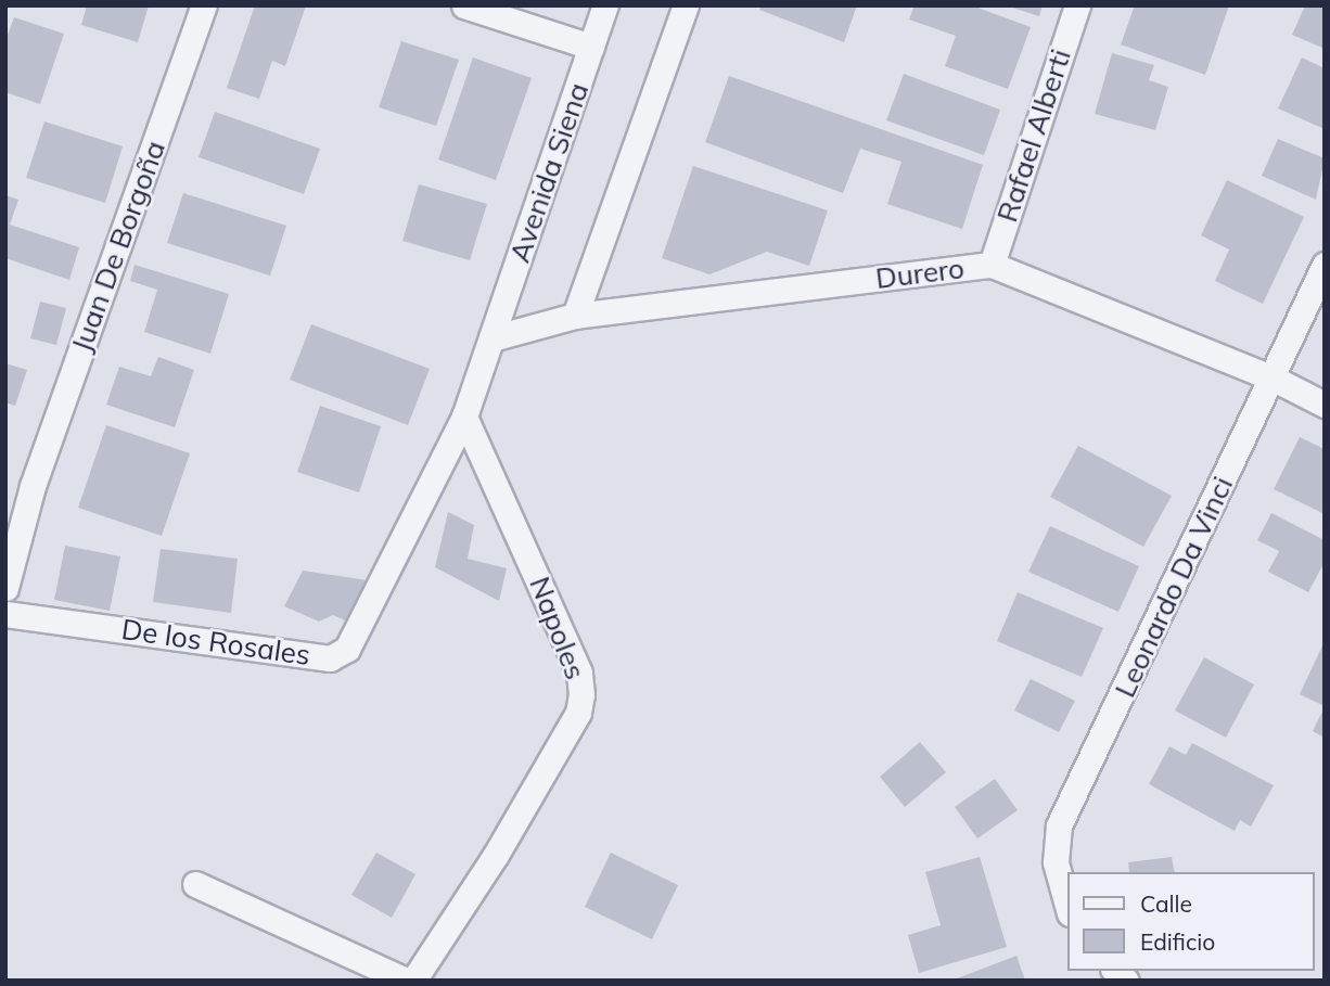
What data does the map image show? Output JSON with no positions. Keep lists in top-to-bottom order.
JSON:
{
  "streets": {
    "street": [
      "Rafael Alberti",
      "Avenida Siena",
      "Juan De Borgoña",
      "Durero",
      "Leonardo Da Vinci",
      "Napoles",
      "De los Rosales"
    ]
  },
  "crossings": [
    ["Rafael Alberti", "Durero"],
    ["Avenida Siena", "Durero"],
    ["Durero", "Leonardo Da Vinci"],
    ["Napoles", "De los Rosales"]
  ],
  "legend": ["Calle", "Edificio"]
}
